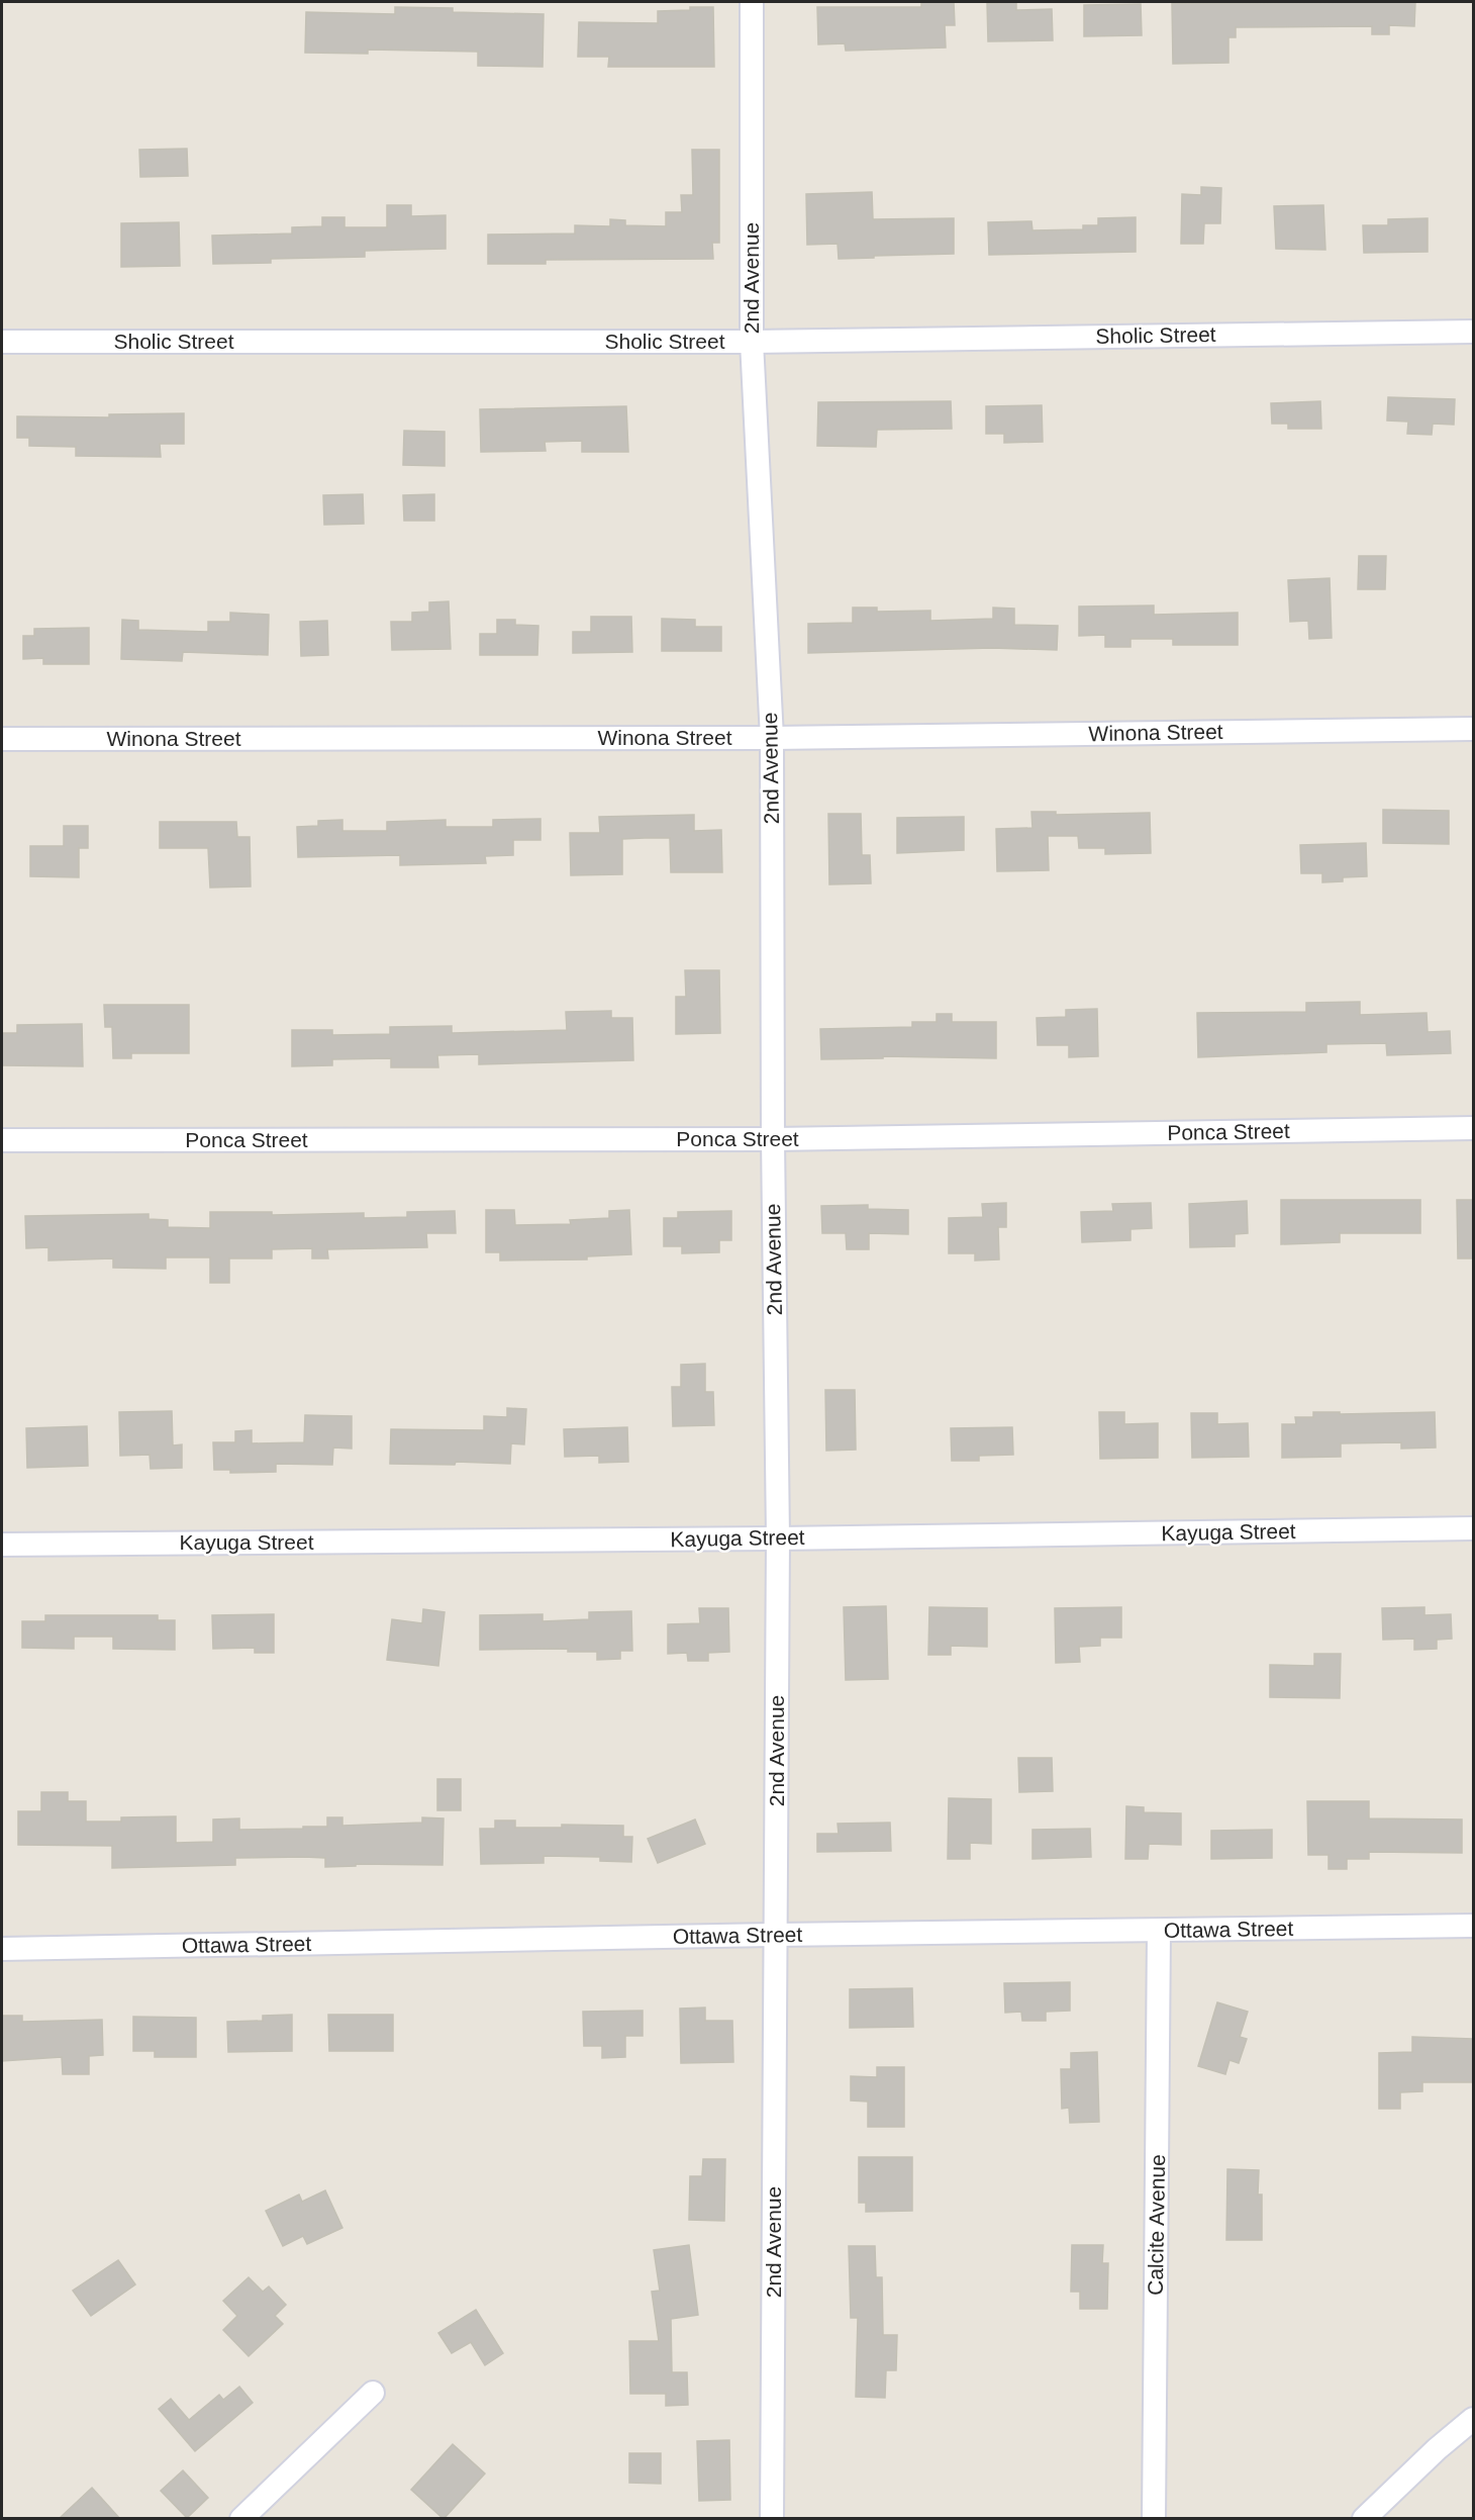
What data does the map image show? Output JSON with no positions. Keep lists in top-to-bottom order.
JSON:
{
  "streets": {
    "street": [
      "2nd Avenue",
      "Sholic Street",
      "Winona Street",
      "Ponca Street",
      "Kayuga Street",
      "Ottawa Street",
      "Calcite Avenue"
    ]
  },
  "crossings": [
    ["2nd Avenue", "Sholic Street"],
    ["2nd Avenue", "Winona Street"],
    ["2nd Avenue", "Ponca Street"],
    ["2nd Avenue", "Kayuga Street"],
    ["2nd Avenue", "Ottawa Street"],
    ["Ottawa Street", "Calcite Avenue"]
  ]
}
